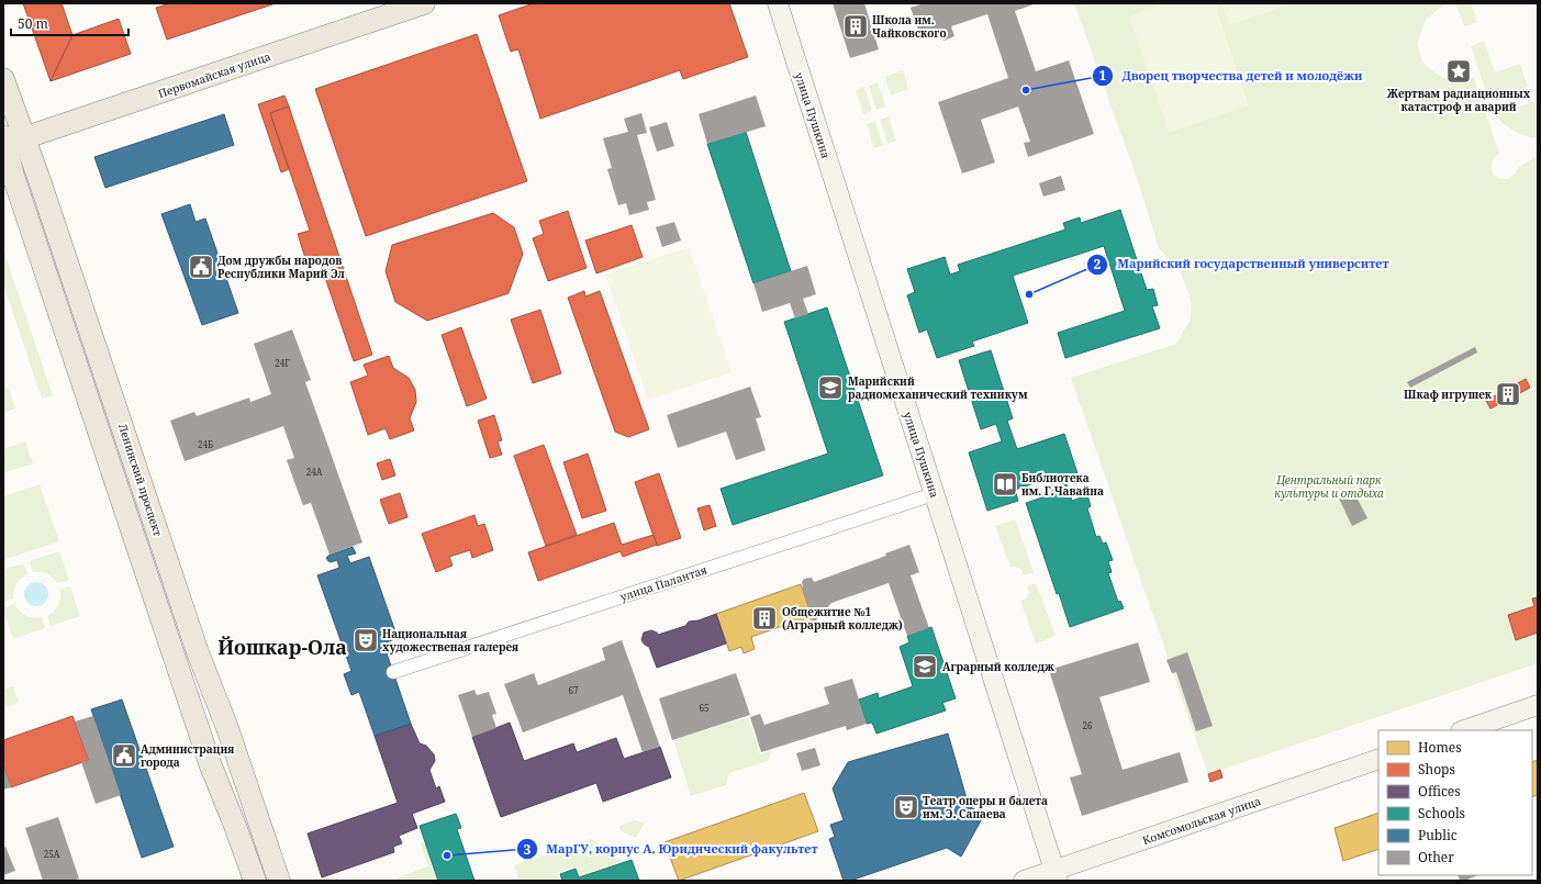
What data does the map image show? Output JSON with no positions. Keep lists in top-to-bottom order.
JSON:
{
  "streets": {
    "main road": ["Первомайская улица", "Ленинский проспект"],
    "street": ["улица Пушкина", "улица Палантая", "Комсомольская улица"]
  },
  "crossings": [
    ["Первомайская улица", "Ленинский проспект"],
    ["улица Пушкина", "улица Палантая"],
    ["улица Пушкина", "Комсомольская улица"]
  ],
  "districts": ["Йошкар-Ола"],
  "parks": ["Центральный парк культуры и отдыха"],
  "places": {
    "building": ["Школа им. Чайковского", "Шкаф игрушек", "Общежитие №1 (Аграрный колледж)"],
    "place": ["Жертвам радиационных катастроф и аварий"],
    "other": ["Дворец творчества детей и молодёжи", "Марийский государственный университет", "МарГУ, корпус А, Юридический факультет"],
    "public building": ["Дом дружбы народов Республики Марий Эл", "Администрация города"],
    "school or university": ["Марийский радиомеханический техникум", "Аграрный колледж"],
    "library": ["Библиотека им. Г.Чавайна"],
    "theatre": ["Национальная художественая галерея", "Театр оперы и балета им. Э. Сапаева"]
  },
  "house_numbers": [
    "24Г",
    "24Б",
    "24А",
    "67",
    "65",
    "26",
    "25А"
  ],
  "legend": [
    "Homes",
    "Shops",
    "Offices",
    "Schools",
    "Public",
    "Other"
  ],
  "scale_bar": "50 m"
}
